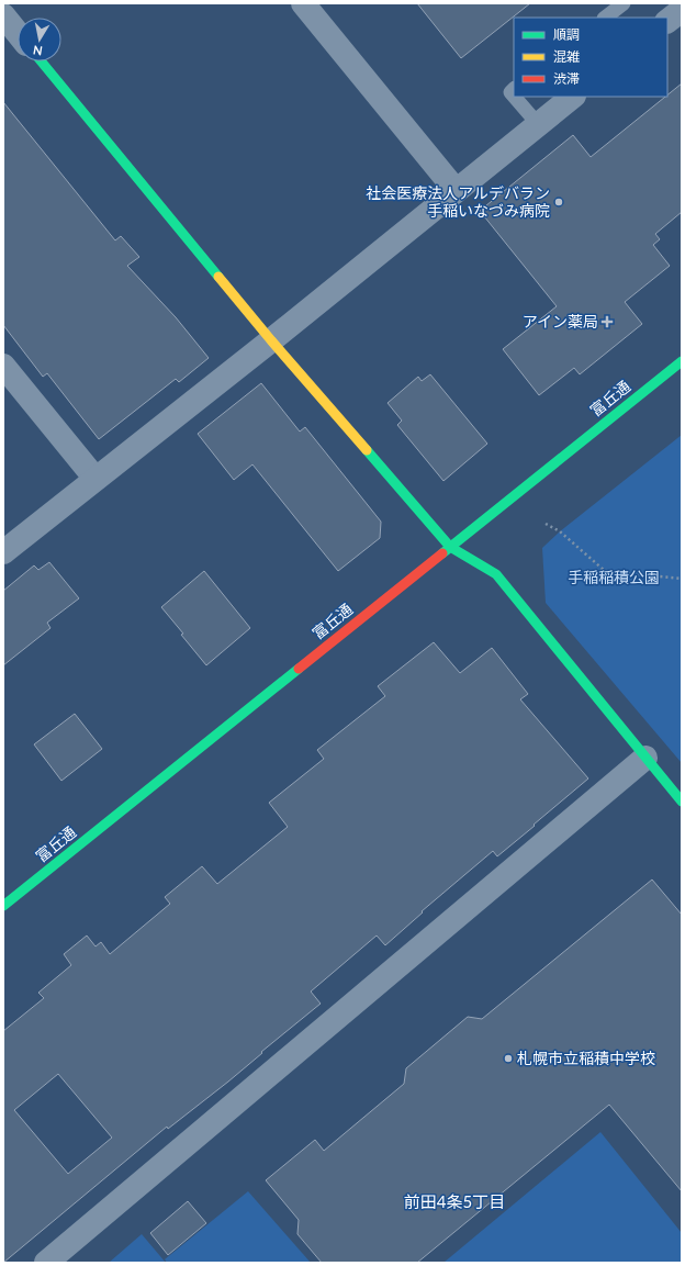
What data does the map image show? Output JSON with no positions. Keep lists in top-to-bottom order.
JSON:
{
  "streets": {
    "street": ["富丘通"]
  },
  "districts": ["前田4条5丁目"],
  "parks": ["手稲稲積公園"],
  "places": {
    "other": ["社会医療法人アルデバラン 手稲いなづみ病院", "札幌市立稲積中学校"],
    "health": ["アイン薬局"]
  },
  "legend": ["順調", "混雑", "渋滞"],
  "north": "bottom"
}
